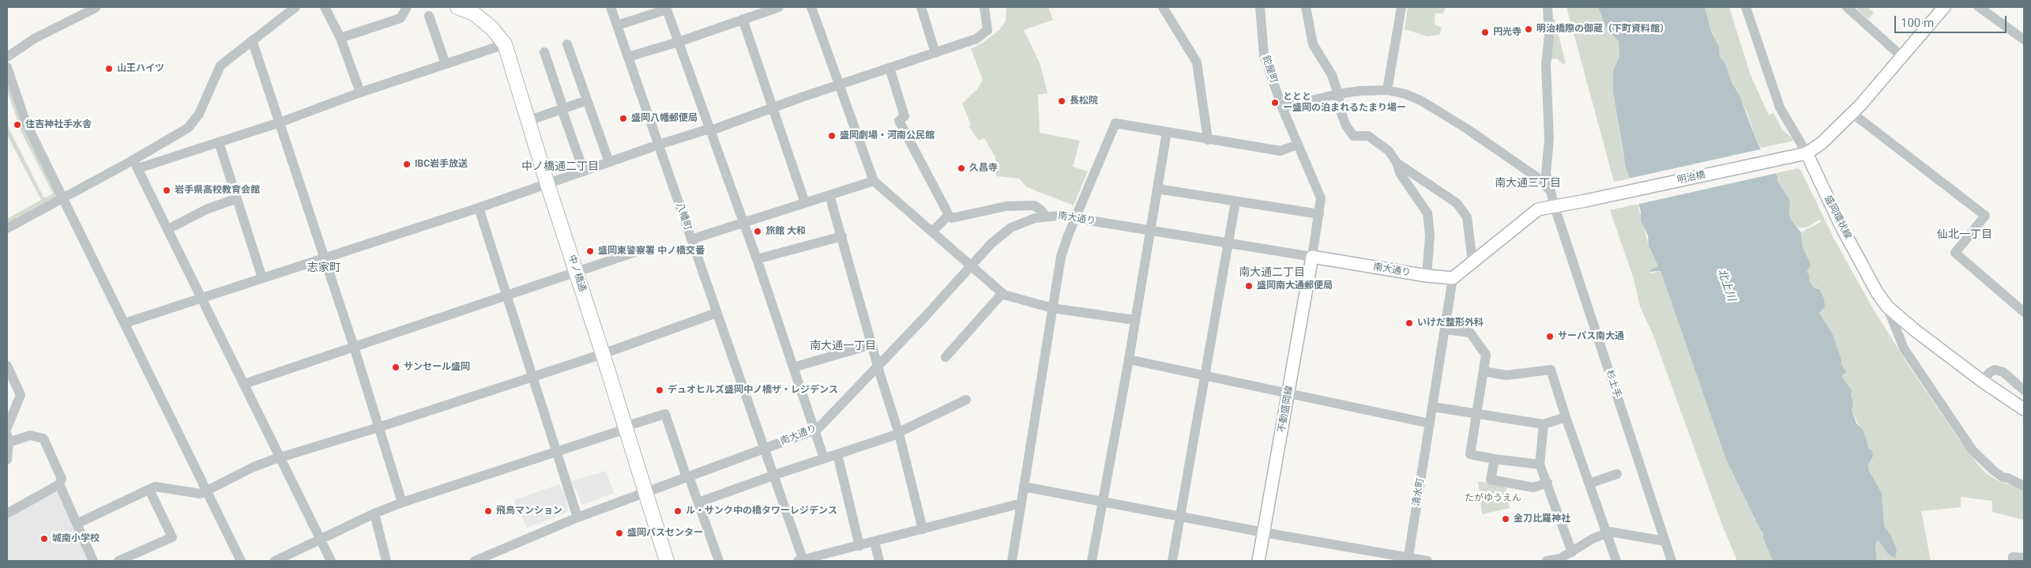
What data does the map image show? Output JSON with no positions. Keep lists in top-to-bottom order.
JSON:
{
  "streets": {
    "highway": ["中ノ橋通"],
    "main road": [
      "明治橋",
      "盛岡環状線",
      "南大通り",
      "不動盛岡線"
    ],
    "street": [
      "鉈屋町",
      "八幡町",
      "杉土手",
      "清水町"
    ]
  },
  "crossings": [
    ["鉈屋町", "南大通り"],
    ["鉈屋町", "不動盛岡線"],
    ["明治橋", "盛岡環状線"],
    ["明治橋", "杉土手"],
    ["八幡町", "南大通り"],
    ["南大通り", "中ノ橋通"],
    ["南大通り", "不動盛岡線"],
    ["南大通り", "清水町"]
  ],
  "districts": [
    "中ノ橋通二丁目",
    "南大通三丁目",
    "仙北一丁目",
    "志家町",
    "南大通二丁目",
    "南大通一丁目"
  ],
  "water": ["北上川"],
  "parks": ["たがゆうえん"],
  "places": [
    "明治橋際の御蔵（下町資料館）",
    "円光寺",
    "山王ハイツ",
    "長松院",
    "ととと ー盛岡の泊まれるたまり場ー",
    "盛岡八幡郵便局",
    "住吉神社手水舎",
    "盛岡劇場・河南公民館",
    "IBC岩手放送",
    "久昌寺",
    "岩手県高校教育会館",
    "旅館 大和",
    "盛岡東警察署 中ノ橋交番",
    "盛岡南大通郵便局",
    "いけだ整形外科",
    "サーパス南大通",
    "サンセール盛岡",
    "デュオヒルズ盛岡中ノ橋ザ・レジデンス",
    "飛鳥マンション",
    "ル・サンク中の橋タワーレジデンス",
    "金刀比羅神社",
    "盛岡バスセンター",
    "城南小学校"
  ],
  "scale_bar": "100 m"
}
